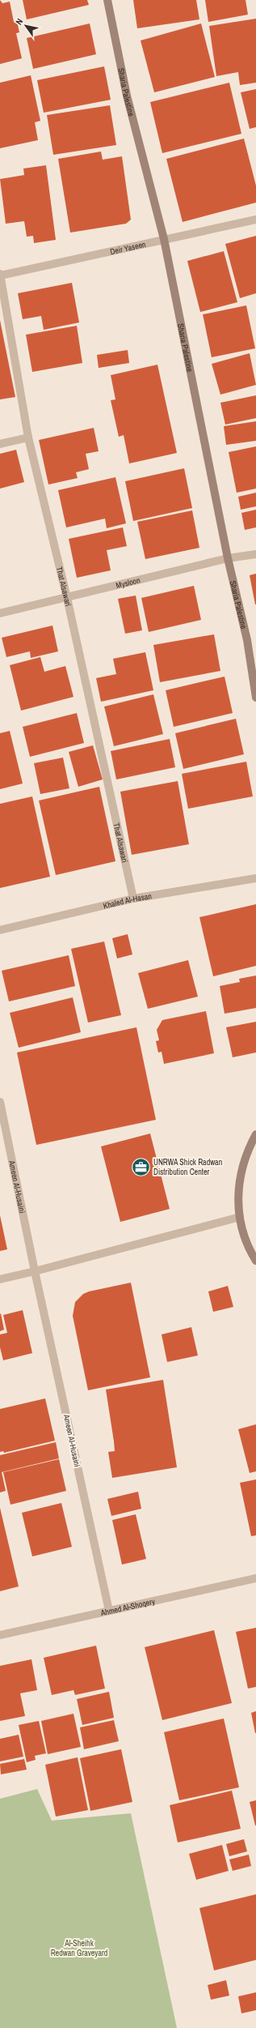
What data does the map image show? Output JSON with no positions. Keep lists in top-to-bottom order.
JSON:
{
  "streets": {
    "street": [
      "Sharia Palestine",
      "Deir Yaseen",
      "Mysloon",
      "That Alsawari",
      "Khaled Al-Hasan",
      "Ameen Al-Husaini",
      "Ahmed Al-Shoqery"
    ]
  },
  "crossings": [
    ["Sharia Palestine", "Deir Yaseen"],
    ["Sharia Palestine", "Mysloon"],
    ["Deir Yaseen", "That Alsawari"],
    ["Mysloon", "That Alsawari"],
    ["That Alsawari", "Khaled Al-Hasan"],
    ["Ameen Al-Husaini", "Ahmed Al-Shoqery"]
  ],
  "parks": ["Al-Sheihk Redwan Graveyard"],
  "places": {
    "office": ["UNRWA Shick Radwan Distribution Center"]
  },
  "north": "top left"
}
